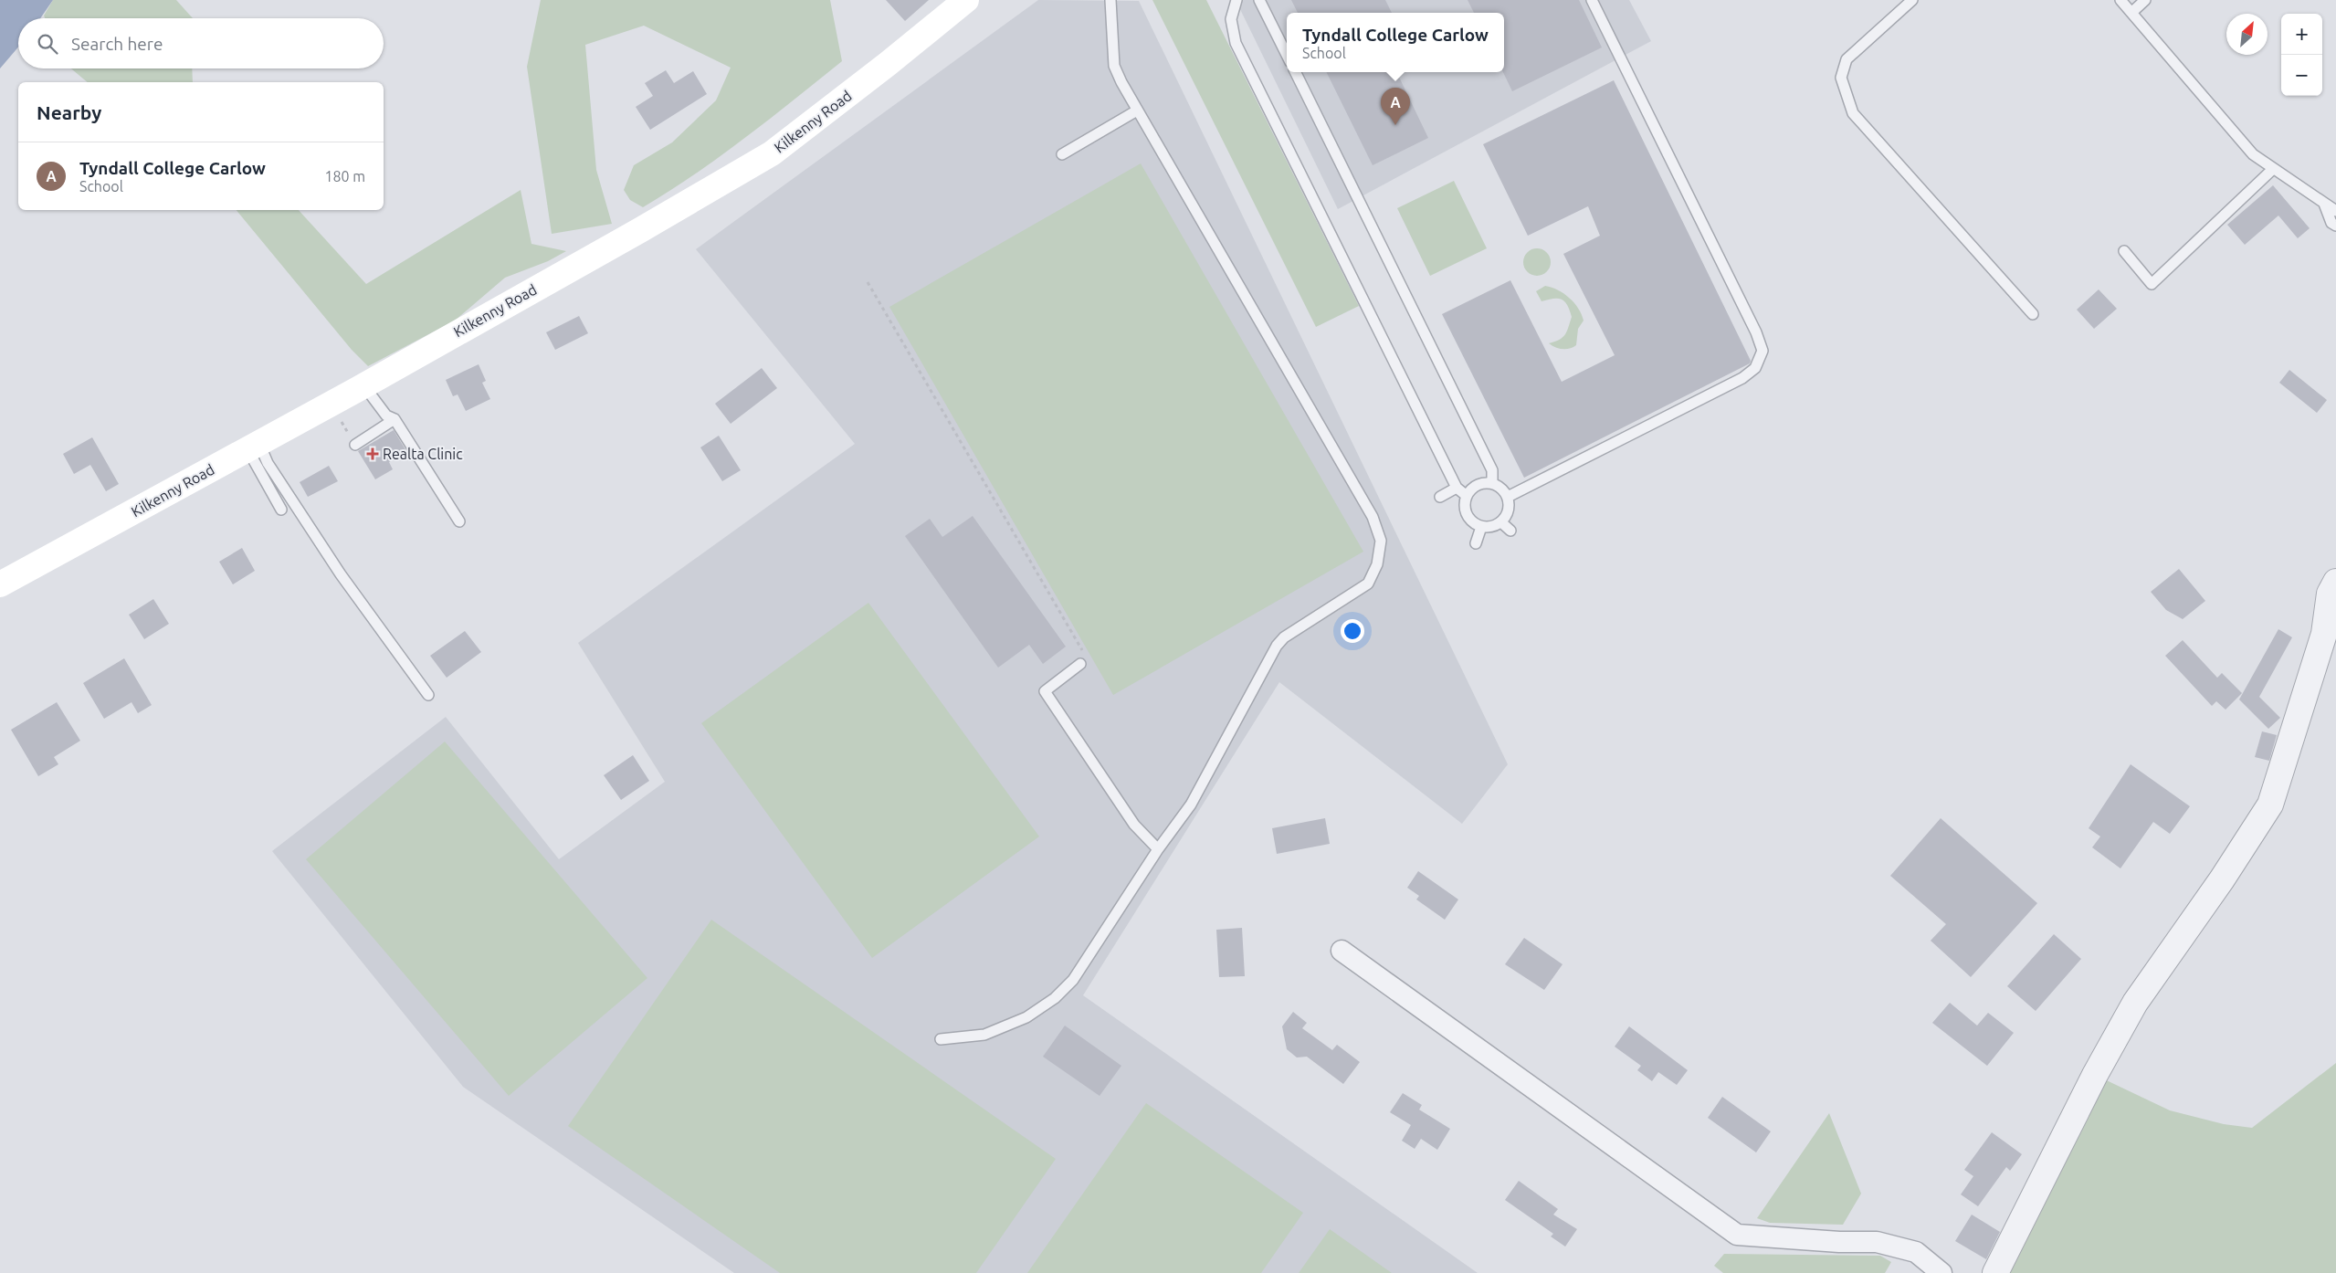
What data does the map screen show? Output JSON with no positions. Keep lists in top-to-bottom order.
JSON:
{
  "streets": {
    "main road": ["Kilkenny Road"]
  },
  "places": {
    "health": ["Realta Clinic"]
  },
  "north": "top right",
  "page": {
    "popup": ["Tyndall College Carlow", "School"],
    "map_buttons": ["+", "−"],
    "search": "Search here",
    "heading": "Nearby",
    "pins": "A",
    "list": [
      {
        "mark": "A",
        "name": "Tyndall College Carlow",
        "note": "School",
        "value": "180 m"
      }
    ]
  }
}
